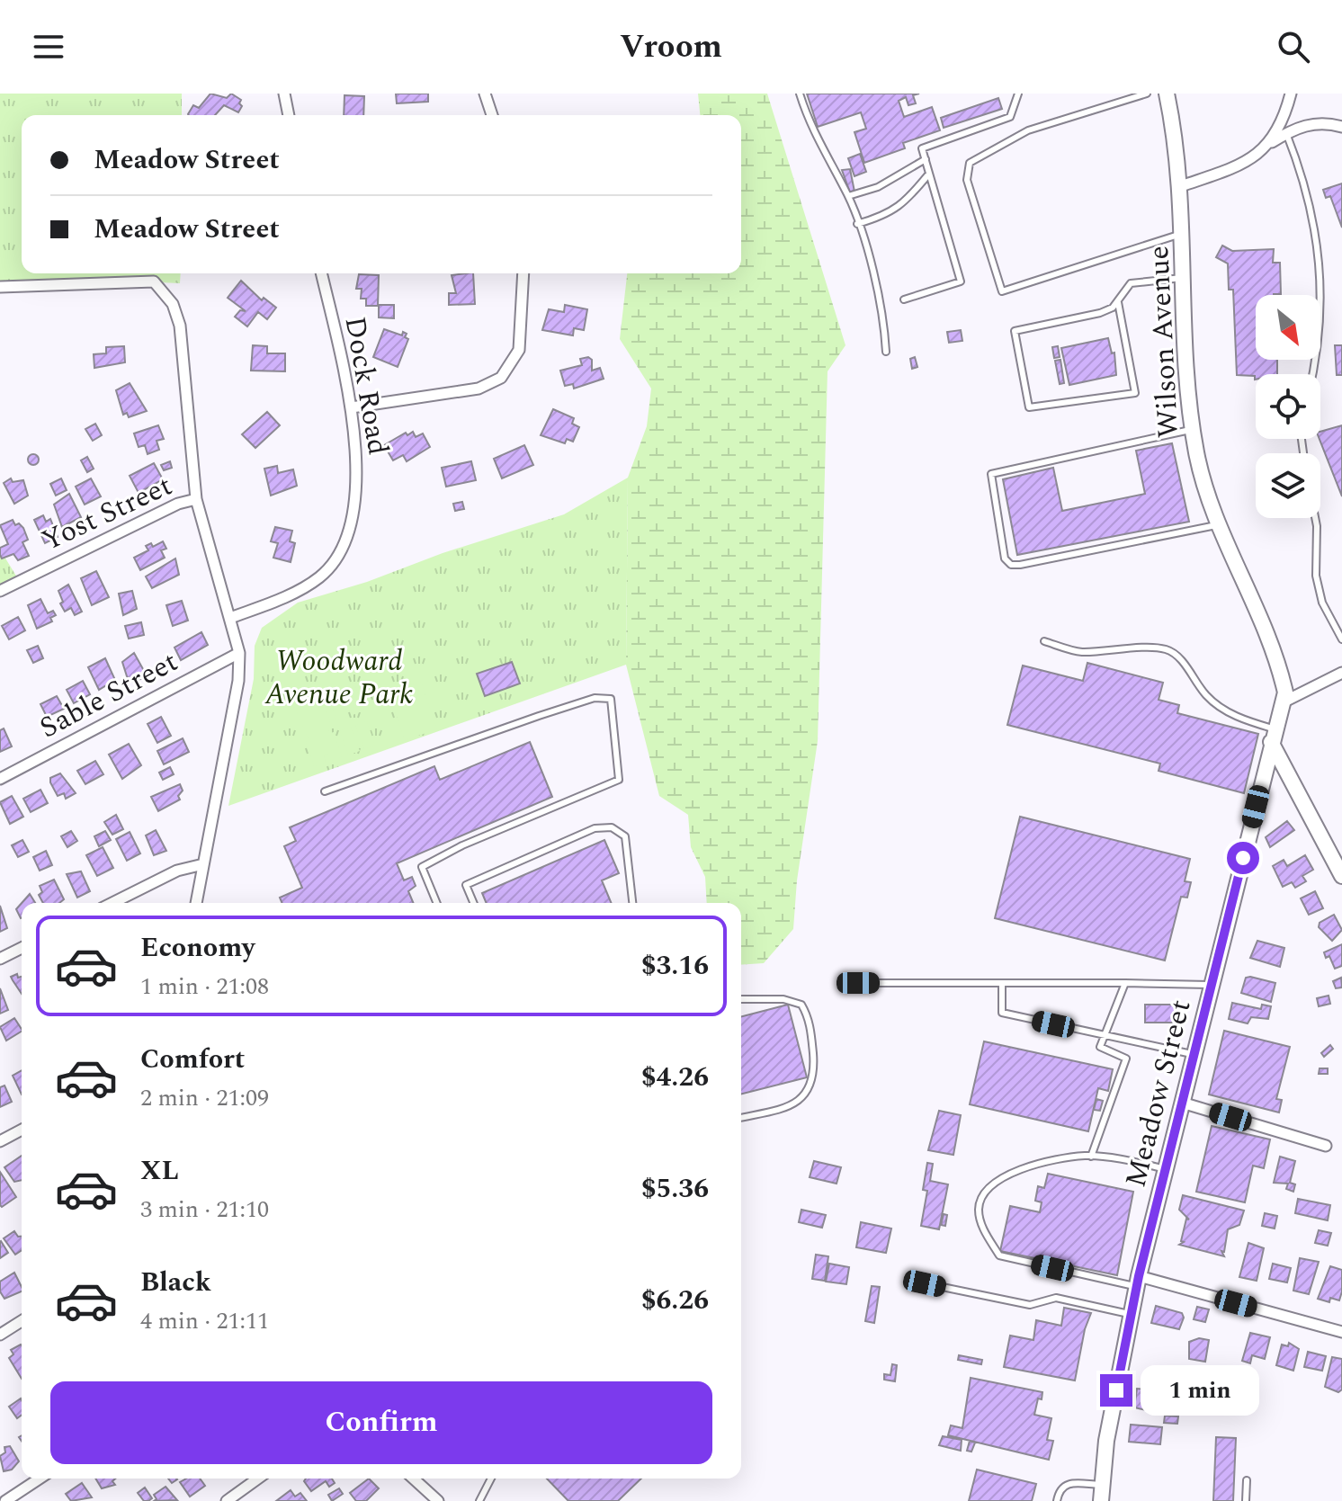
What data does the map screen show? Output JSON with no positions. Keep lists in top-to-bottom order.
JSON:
{
  "streets": {
    "main road": ["Wilson Avenue", "Meadow Street"],
    "street": ["Dock Road", "Yost Street", "Sable Street"]
  },
  "crossings": [
    ["Wilson Avenue", "Meadow Street"]
  ],
  "parks": ["Woodward Avenue Park"],
  "north": "bottom right",
  "page": {
    "header": "Vroom",
    "banner": ["Meadow Street", "Meadow Street"],
    "list": [
      {
        "name": "Economy",
        "note": "1 min · 21:08",
        "value": "$3.16"
      },
      {
        "name": "Comfort",
        "note": "2 min · 21:09",
        "value": "$4.26"
      },
      {
        "name": "XL",
        "note": "3 min · 21:10",
        "value": "$5.36"
      },
      {
        "name": "Black",
        "note": "4 min · 21:11",
        "value": "$6.26"
      }
    ],
    "bubble": "1 min",
    "buttons": "Confirm"
  }
}
